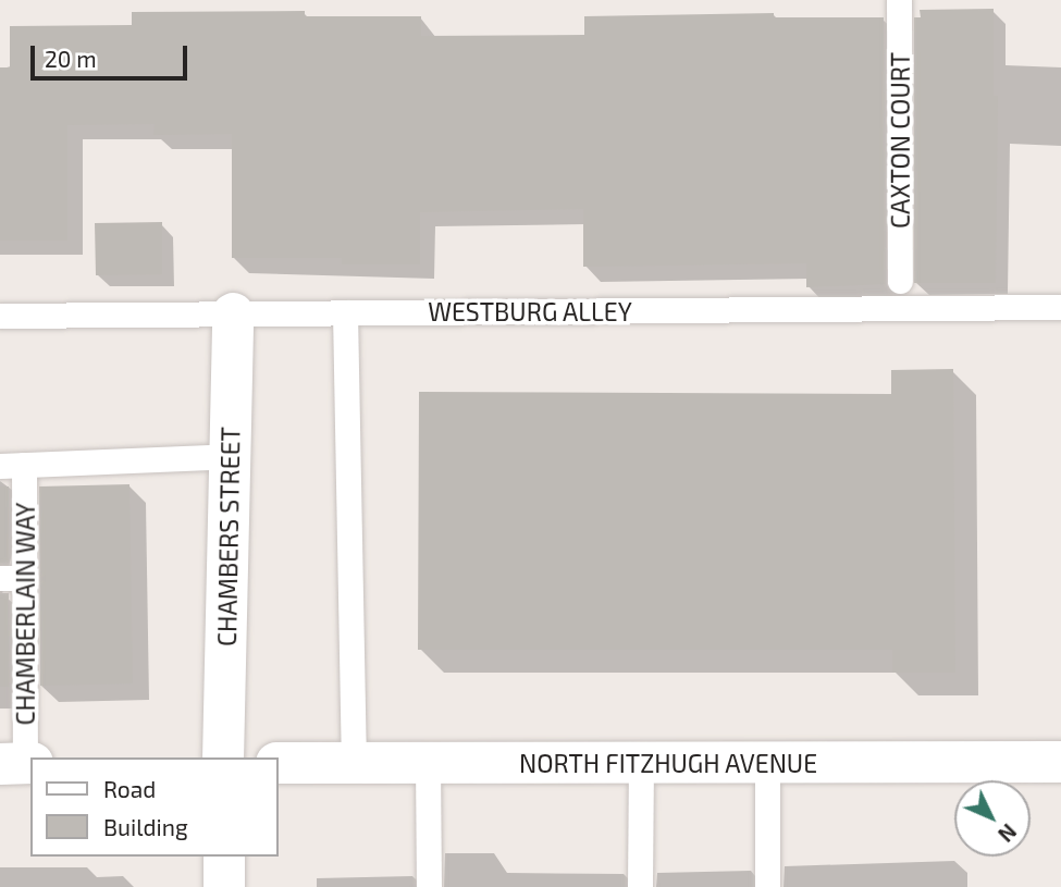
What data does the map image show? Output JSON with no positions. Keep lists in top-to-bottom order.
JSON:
{
  "streets": {
    "street": ["CHAMBERS STREET", "NORTH FITZHUGH AVENUE"],
    "lane": ["CAXTON COURT", "WESTBURG ALLEY", "CHAMBERLAIN WAY"]
  },
  "crossings": [
    ["WESTBURG ALLEY", "CHAMBERS STREET"]
  ],
  "legend": ["Road", "Building"],
  "scale_bar": "20 m",
  "north": "bottom right"
}
